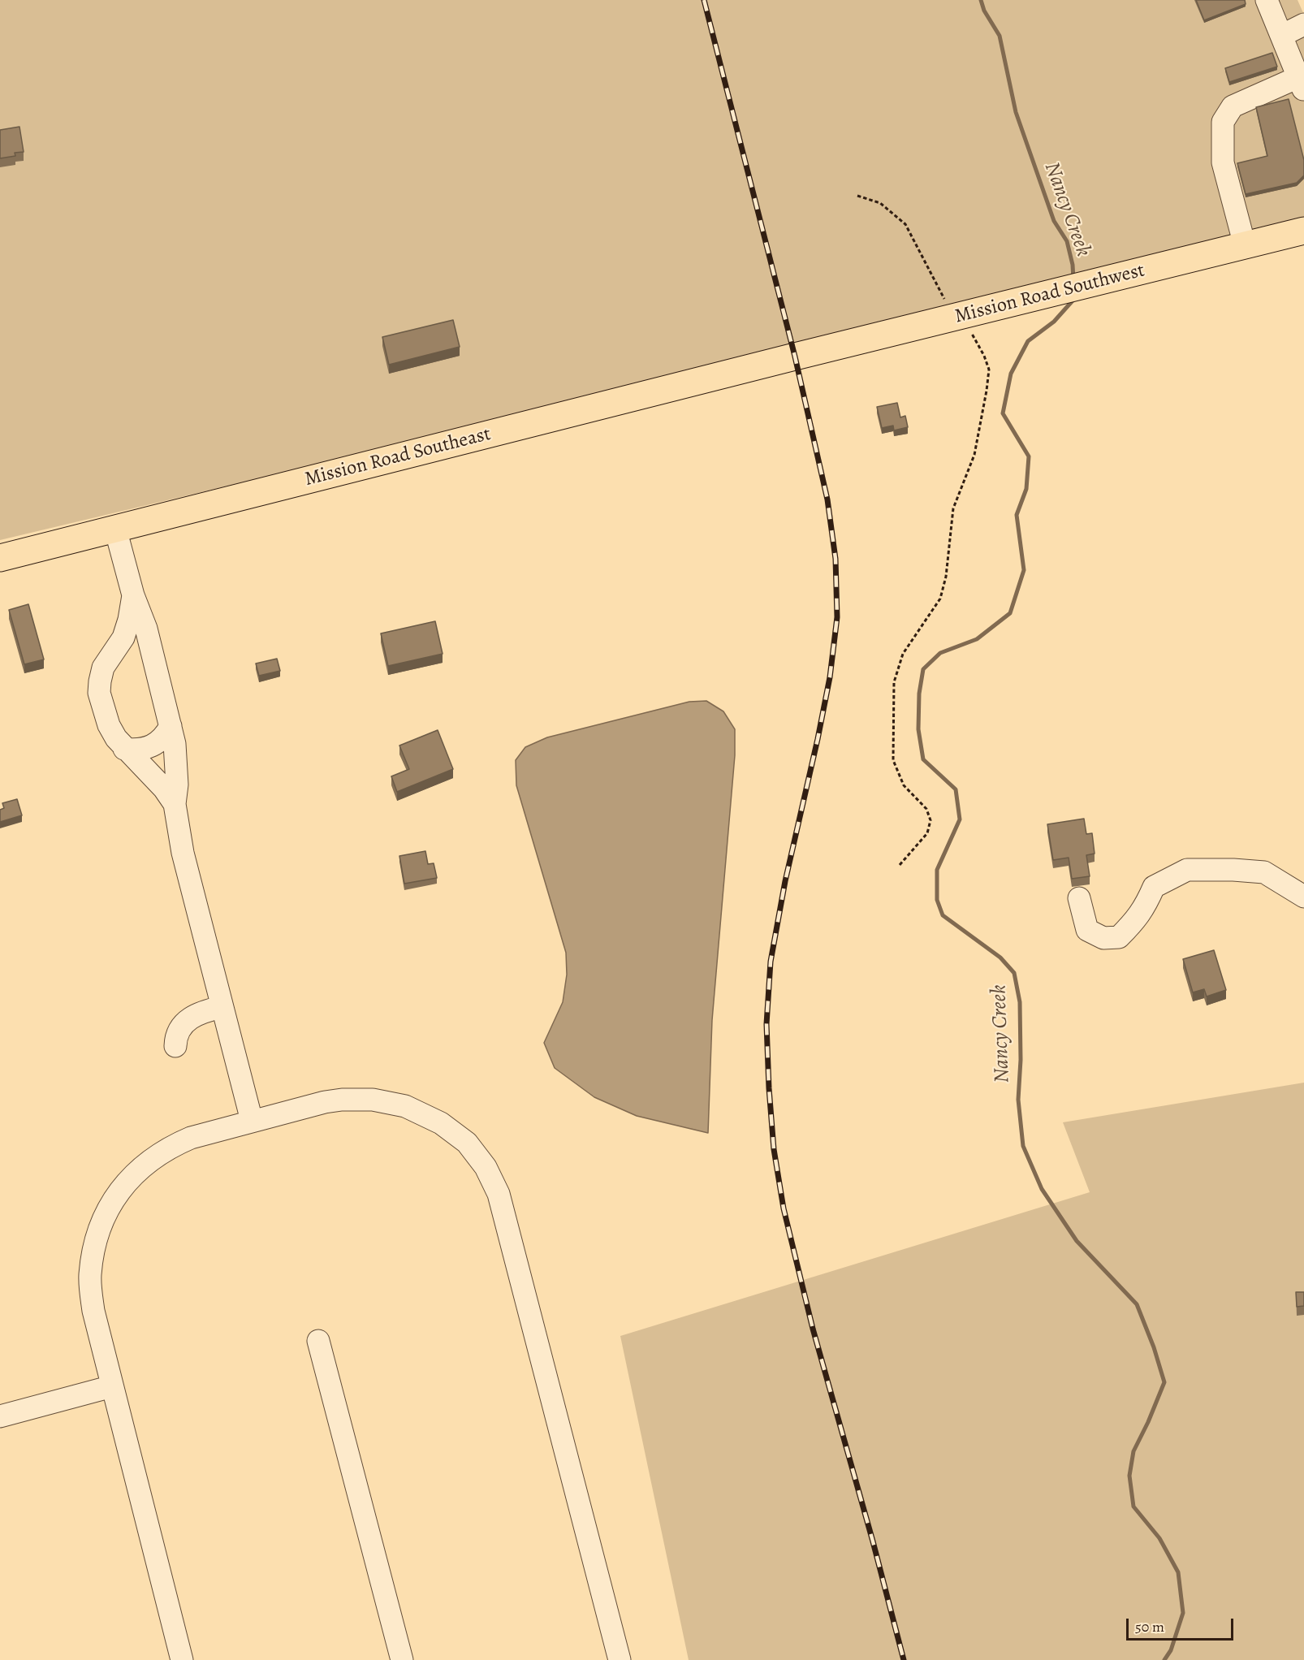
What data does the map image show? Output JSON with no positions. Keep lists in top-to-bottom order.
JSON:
{
  "streets": {
    "main road": ["Mission Road Southwest", "Mission Road Southeast"]
  },
  "crossings": [
    ["Mission Road Southwest", "Mission Road Southeast"]
  ],
  "water": ["Nancy Creek"],
  "scale_bar": "50 m"
}
